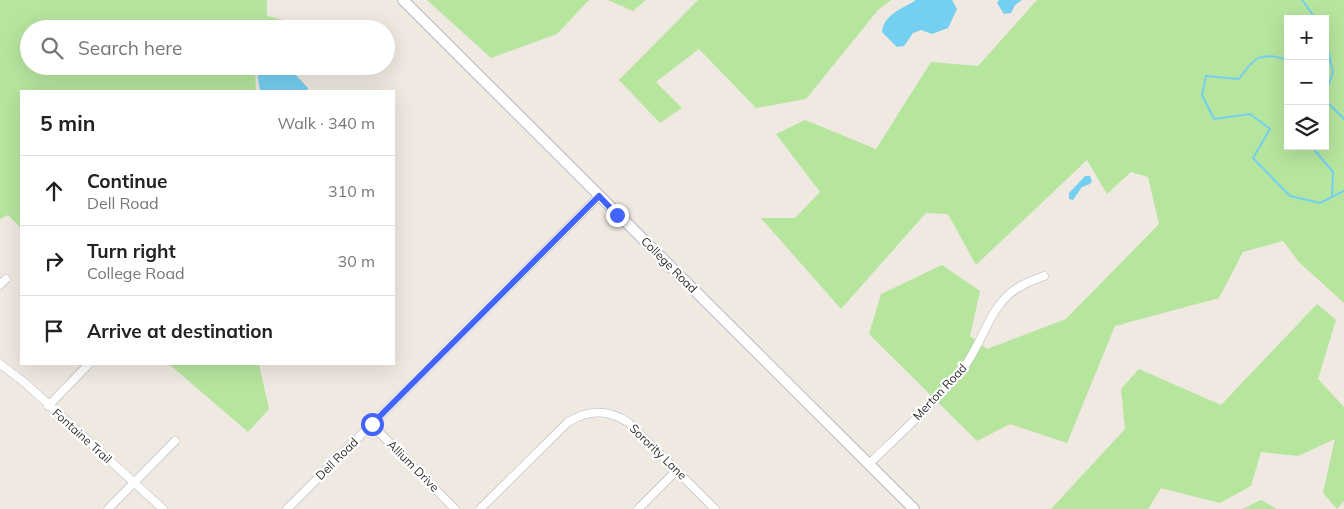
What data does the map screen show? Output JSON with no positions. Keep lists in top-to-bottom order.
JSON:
{
  "streets": {
    "street": [
      "College Road",
      "Merton Road",
      "Fontaine Trail",
      "Sorority Lane",
      "Dell Road",
      "Allium Drive"
    ]
  },
  "crossings": [
    ["College Road", "Merton Road"],
    ["College Road", "Dell Road"],
    ["Dell Road", "Allium Drive"]
  ],
  "page": {
    "map_buttons": ["+", "−"],
    "search": "Search here",
    "heading": ["5 min", "Walk · 340 m"],
    "list": [
      ["Continue", "Dell Road", "310 m"],
      ["Turn right", "College Road", "30 m"],
      "Arrive at destination"
    ]
  }
}
